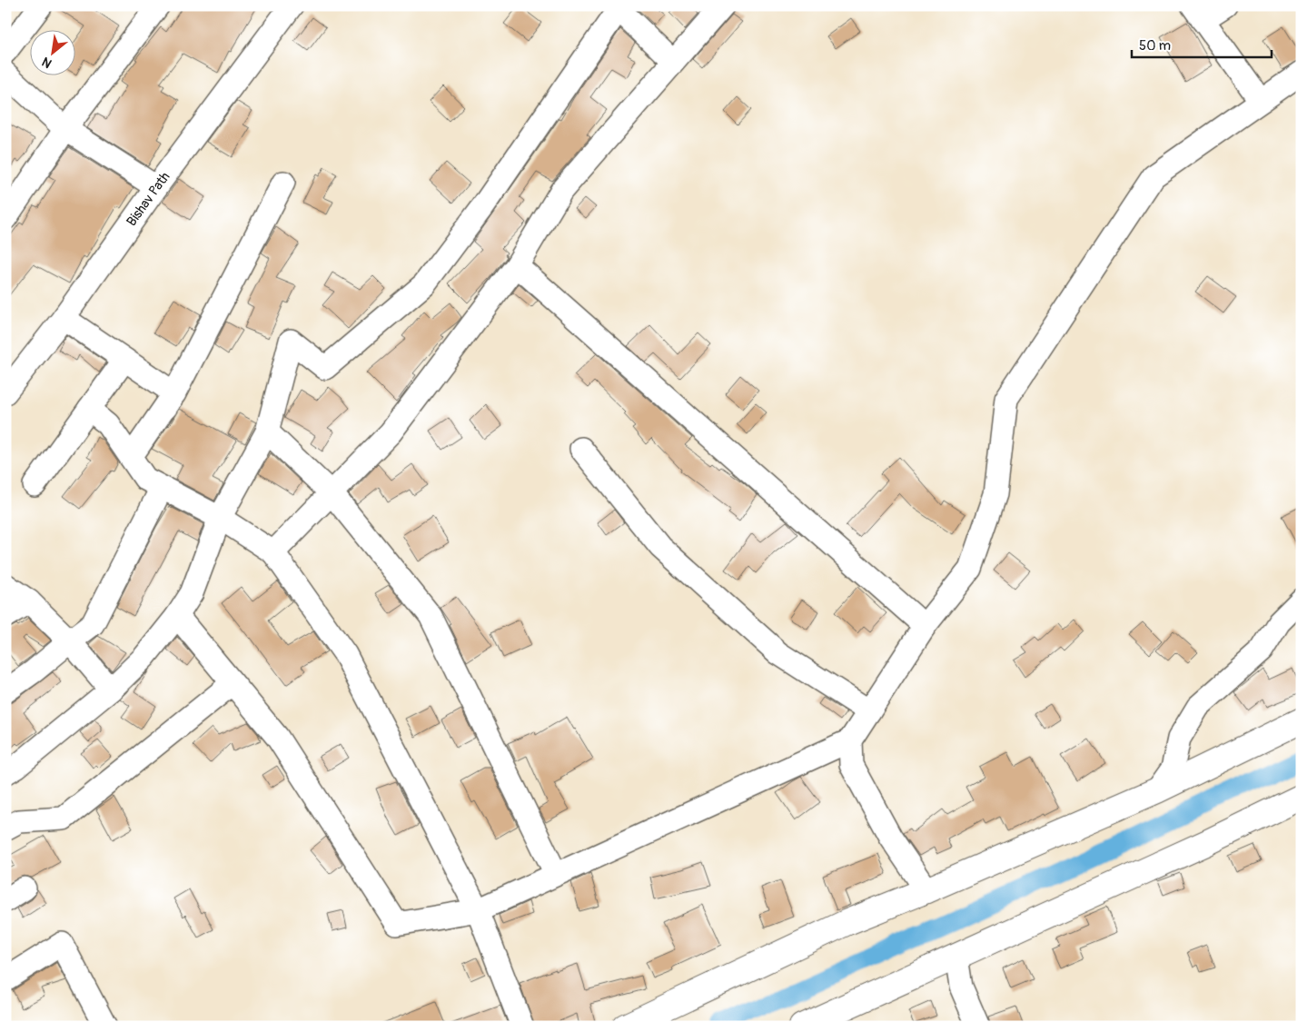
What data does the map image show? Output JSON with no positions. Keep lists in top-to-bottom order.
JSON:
{
  "streets": {
    "street": ["Bishav Path"]
  },
  "scale_bar": "50 m",
  "north": "bottom left"
}
